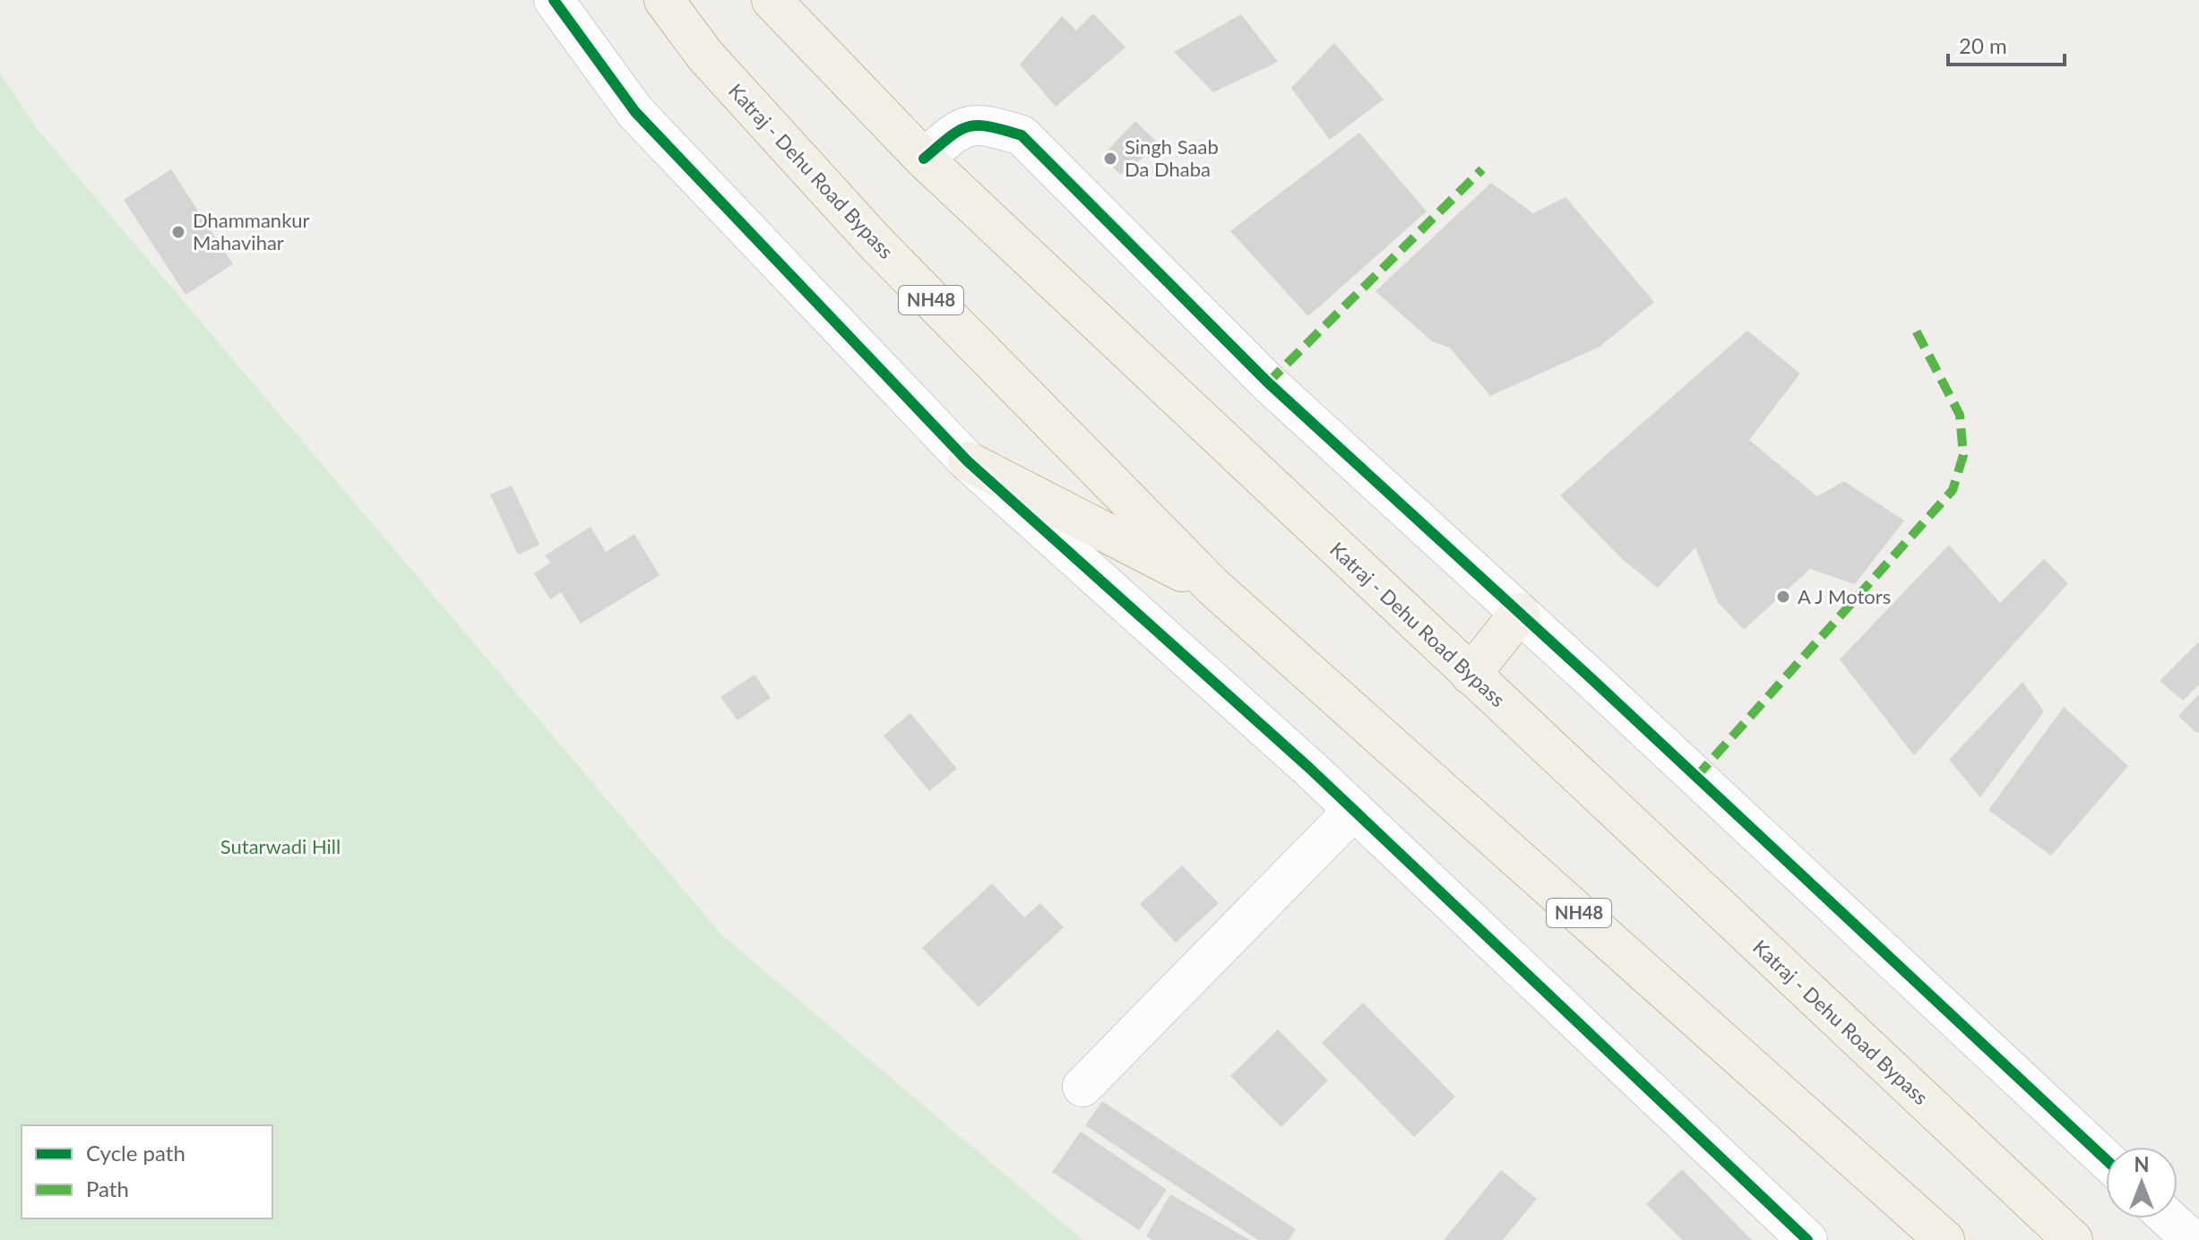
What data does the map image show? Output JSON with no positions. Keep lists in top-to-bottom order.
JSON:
{
  "streets": {
    "highway": ["Katraj - Dehu Road Bypass", "NH48"]
  },
  "parks": ["Sutarwadi Hill"],
  "places": ["Singh Saab Da Dhaba", "Dhammankur Mahavihar", "A J Motors"],
  "legend": ["Cycle path", "Path"],
  "scale_bar": "20 m",
  "north": "top"
}
